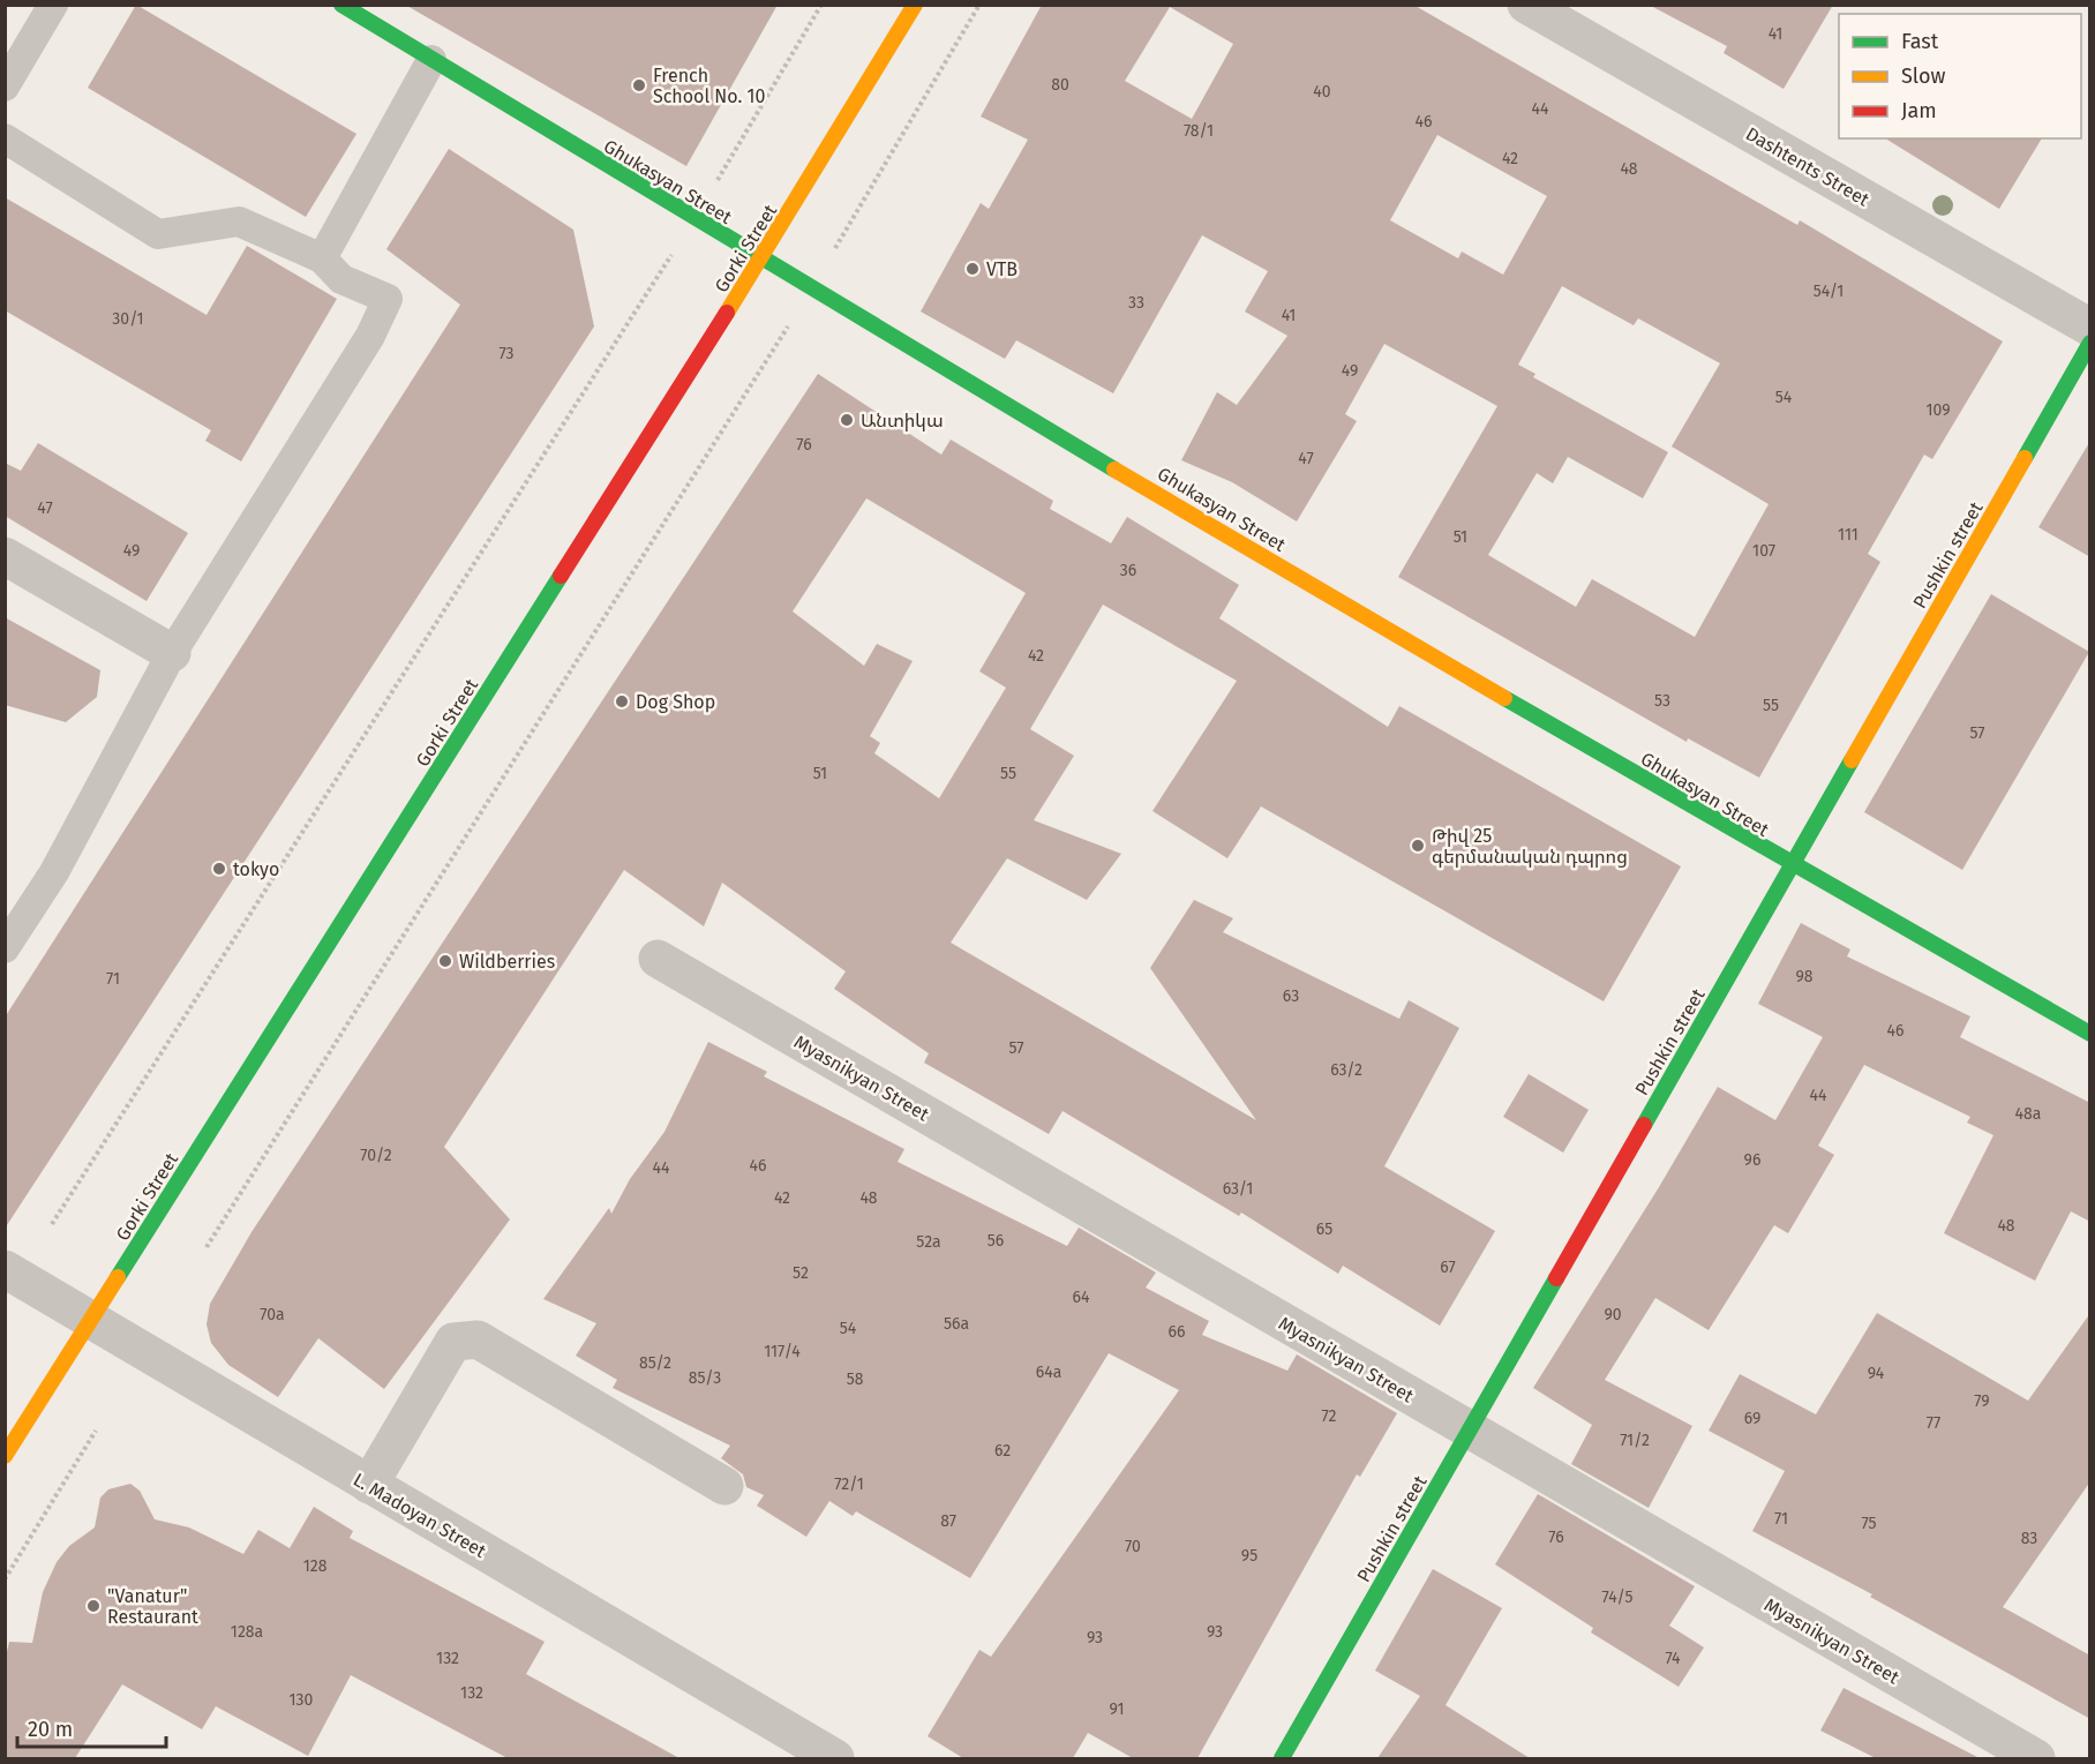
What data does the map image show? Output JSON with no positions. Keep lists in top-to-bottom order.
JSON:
{
  "streets": {
    "street": [
      "Dashtents Street",
      "Ghukasyan Street",
      "Gorki Street",
      "Pushkin street",
      "Myasnikyan Street",
      "L. Madoyan Street"
    ]
  },
  "crossings": [
    ["Ghukasyan Street", "Gorki Street"],
    ["Ghukasyan Street", "Pushkin street"],
    ["Gorki Street", "L. Madoyan Street"],
    ["Pushkin street", "Myasnikyan Street"]
  ],
  "places": [
    "French School No. 10",
    "VTB",
    "Անտիկա",
    "Dog Shop",
    "Թիվ 25 գերմանական դպրոց",
    "tokyo",
    "Wildberries",
    "\"Vanatur\" Restaurant"
  ],
  "house_numbers": [
    "41",
    "80",
    "40",
    "44",
    "46",
    "78/1",
    "42",
    "48",
    "54/1",
    "33",
    "41",
    "30/1",
    "73",
    "49",
    "54",
    "109",
    "76",
    "47",
    "47",
    "111",
    "51",
    "49",
    "107",
    "36",
    "42",
    "53",
    "55",
    "57",
    "51",
    "55",
    "98",
    "71",
    "63",
    "46",
    "57",
    "63/2",
    "44",
    "48a",
    "70/2",
    "96",
    "46",
    "44",
    "63/1",
    "42",
    "48",
    "48",
    "65",
    "56",
    "52a",
    "67",
    "52",
    "64",
    "70a",
    "90",
    "56a",
    "54",
    "66",
    "117/4",
    "85/2",
    "64a",
    "94",
    "85/3",
    "58",
    "79",
    "72",
    "69",
    "77",
    "71/2",
    "62",
    "72/1",
    "71",
    "87",
    "75",
    "76",
    "83",
    "70",
    "95",
    "128",
    "74/5",
    "128a",
    "93",
    "93",
    "132",
    "74",
    "132",
    "130",
    "91"
  ],
  "legend": ["Fast", "Slow", "Jam"],
  "scale_bar": "20 m"
}
